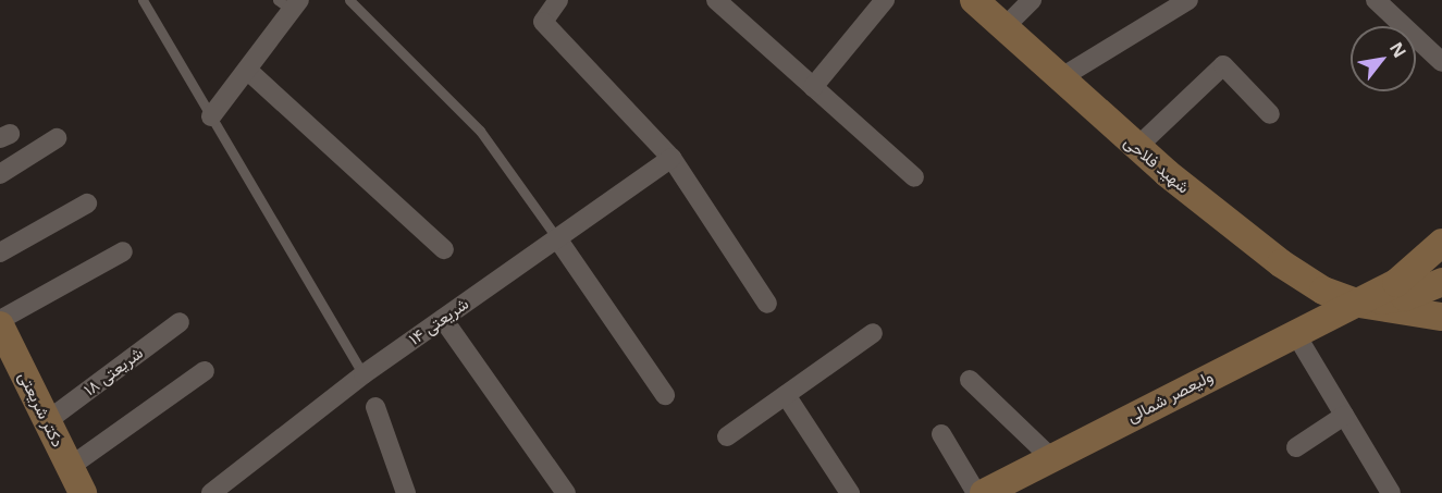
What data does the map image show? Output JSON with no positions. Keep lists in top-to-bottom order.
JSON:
{
  "streets": {
    "street": [
      "شهید فلاحی",
      "شریعتی ۱۴",
      "شریعتی ۱۸",
      "ولیعصر شمالی",
      "دکتر شریعتی"
    ]
  },
  "crossings": [
    ["شهید فلاحی", "ولیعصر شمالی"],
    ["شریعتی ۱۸", "دکتر شریعتی"]
  ],
  "north": "top right"
}
